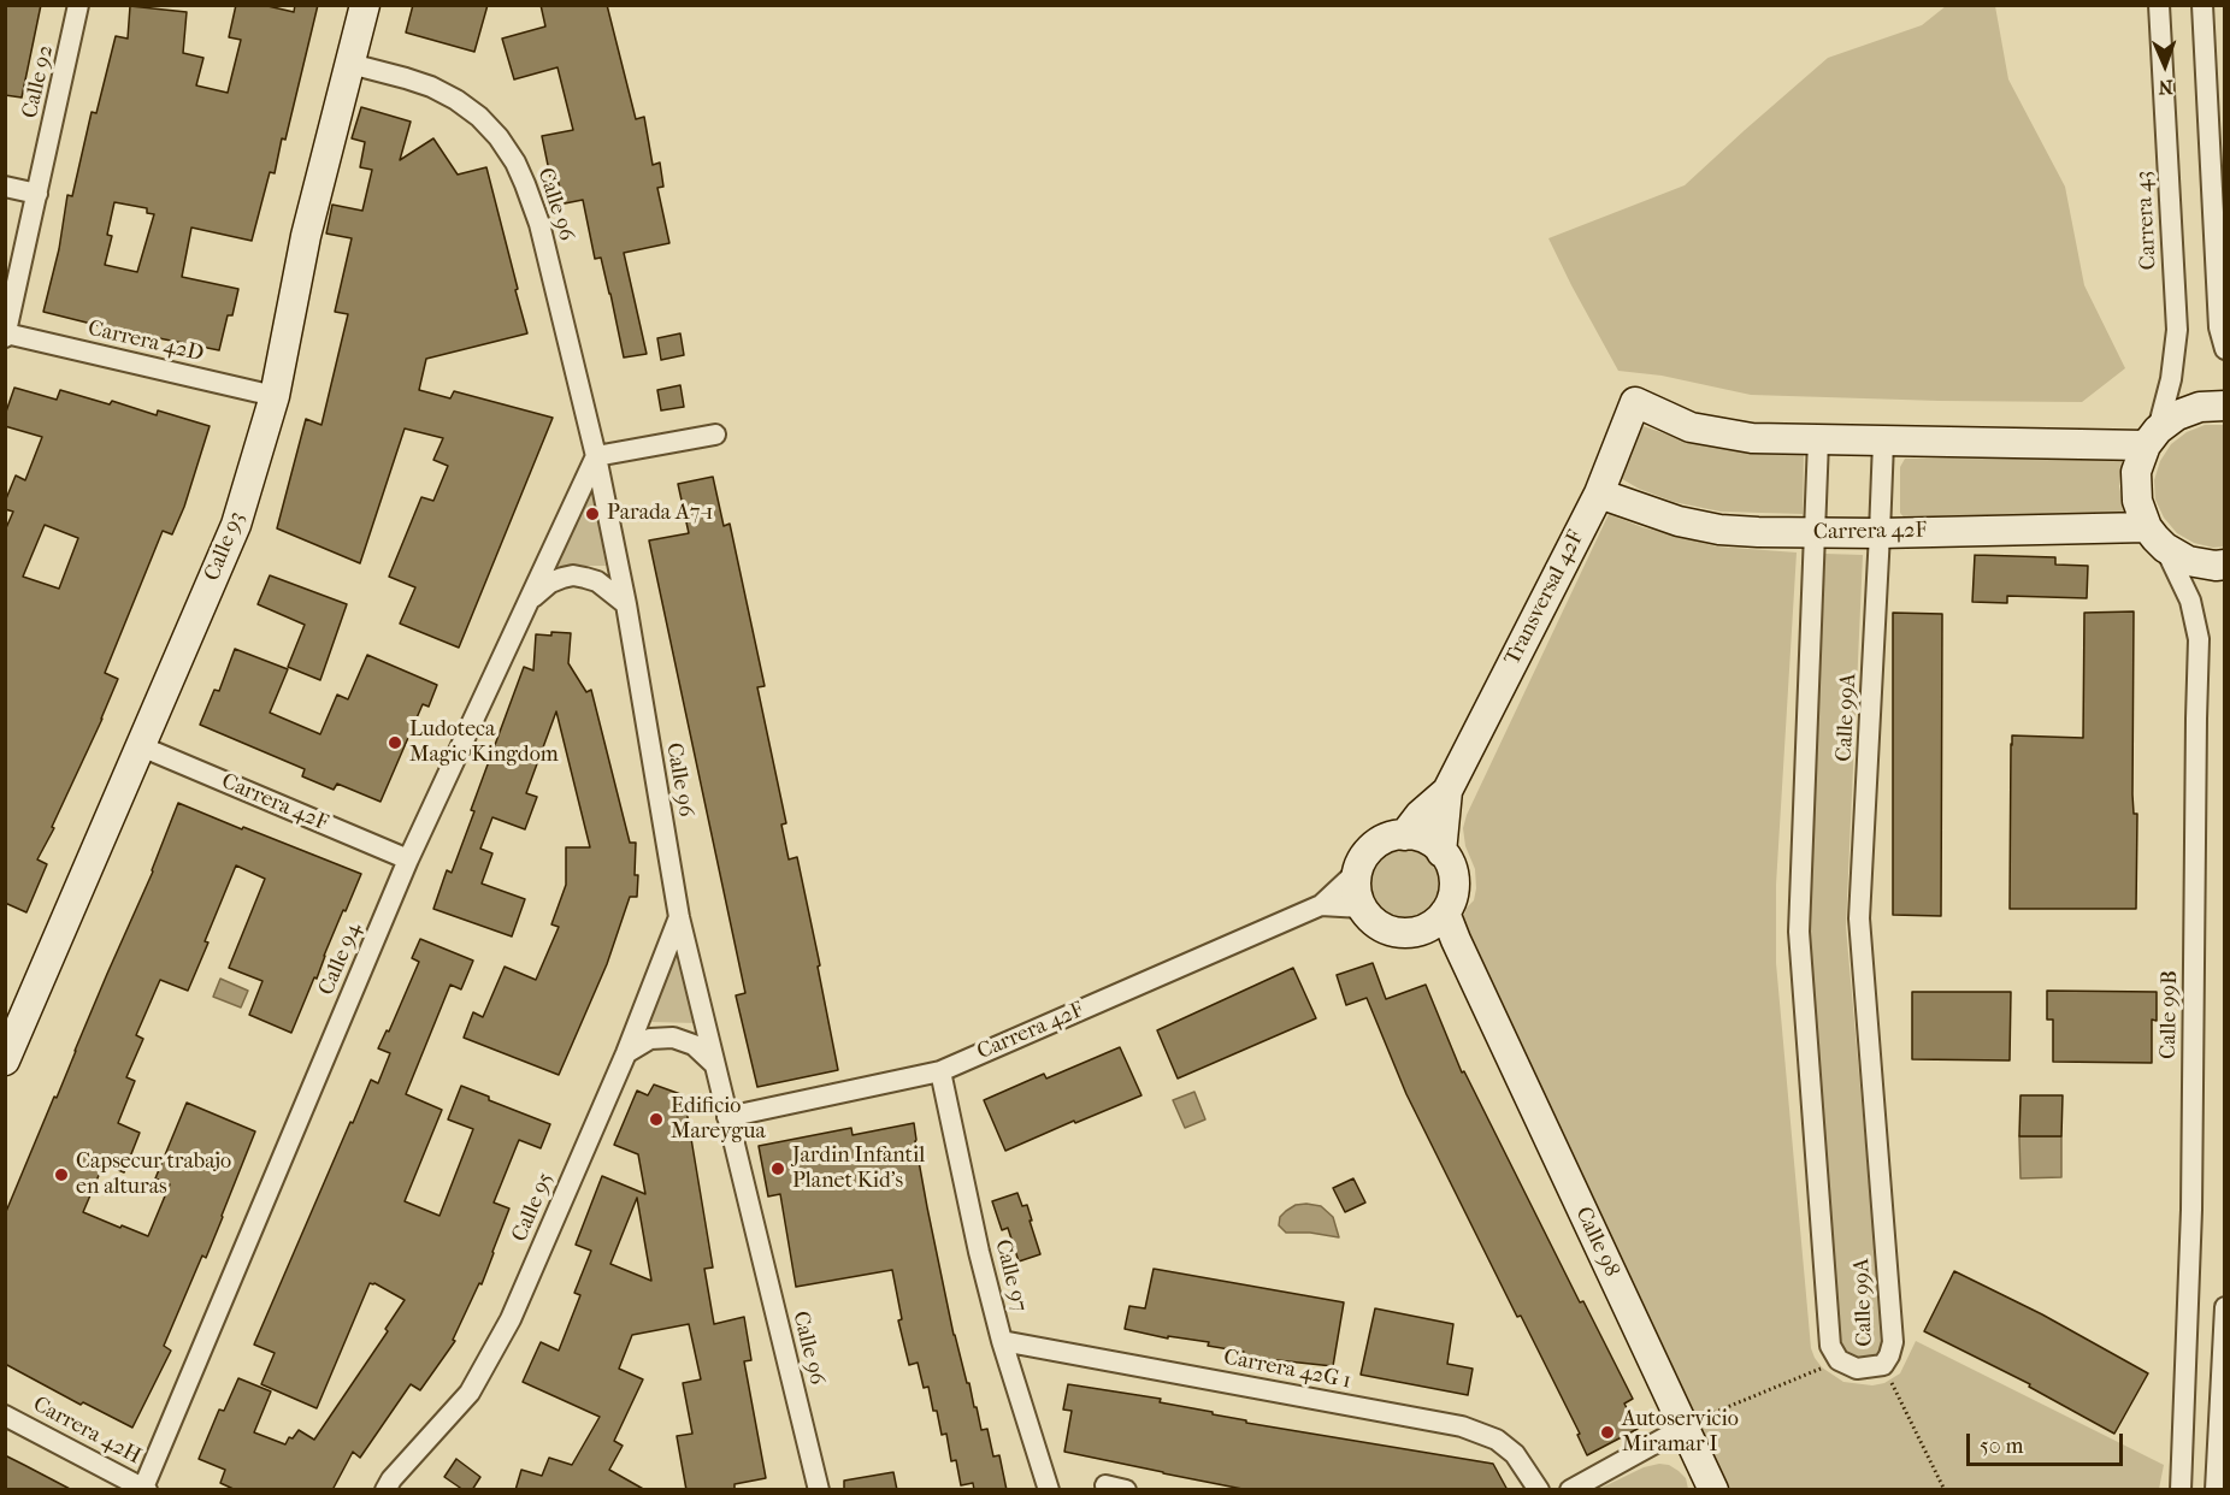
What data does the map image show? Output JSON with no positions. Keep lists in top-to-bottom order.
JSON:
{
  "streets": {
    "street": [
      "Calle 92",
      "Calle 96",
      "Carrera 43",
      "Carrera 42D",
      "Carrera 42F",
      "Calle 93",
      "Transversal 42F",
      "Calle 99A",
      "Calle 94",
      "Calle 99B",
      "Calle 95",
      "Calle 98",
      "Calle 97",
      "Carrera 42G 1",
      "Carrera 42H"
    ]
  },
  "crossings": [
    ["Calle 92", "Carrera 42D"],
    ["Calle 96", "Carrera 42F"],
    ["Calle 96", "Calle 93"],
    ["Calle 96", "Calle 94"],
    ["Calle 96", "Calle 95"],
    ["Carrera 42D", "Calle 93"],
    ["Carrera 42F", "Calle 93"],
    ["Carrera 42F", "Transversal 42F"],
    ["Carrera 42F", "Calle 99A"],
    ["Carrera 42F", "Calle 94"],
    ["Carrera 42F", "Calle 99B"],
    ["Carrera 42F", "Calle 98"],
    ["Carrera 42F", "Calle 97"],
    ["Transversal 42F", "Calle 99A"],
    ["Transversal 42F", "Calle 98"],
    ["Calle 94", "Carrera 42H"],
    ["Calle 97", "Carrera 42G 1"]
  ],
  "places": [
    "Parada A7-1",
    "Ludoteca Magic Kingdom",
    "Edificio Mareygua",
    "Jardin Infantil Planet Kid's",
    "Capsecur trabajo en alturas",
    "Autoservicio Miramar I"
  ],
  "scale_bar": "50 m",
  "north": "bottom"
}
